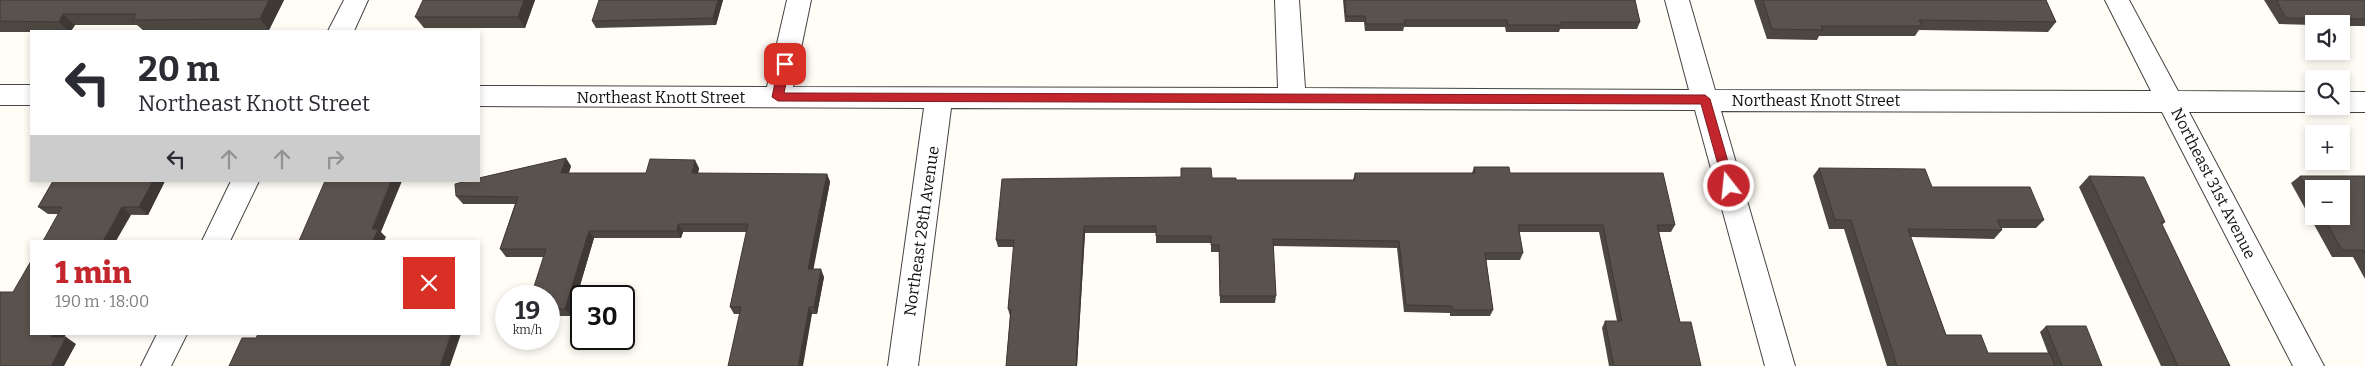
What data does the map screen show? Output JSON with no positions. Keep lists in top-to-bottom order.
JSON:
{
  "streets": {
    "street": ["Northeast Knott Street", "Northeast 31st Avenue", "Northeast 28th Avenue"]
  },
  "crossings": [
    ["Northeast Knott Street", "Northeast 31st Avenue"],
    ["Northeast Knott Street", "Northeast 28th Avenue"]
  ],
  "page": {
    "map_buttons": ["+", "−"],
    "turn": ["20 m", "Northeast Knott Street"],
    "heading": ["1 min", "190 m · 18:00"],
    "speed": "19 km/h",
    "limit": "30"
  }
}
